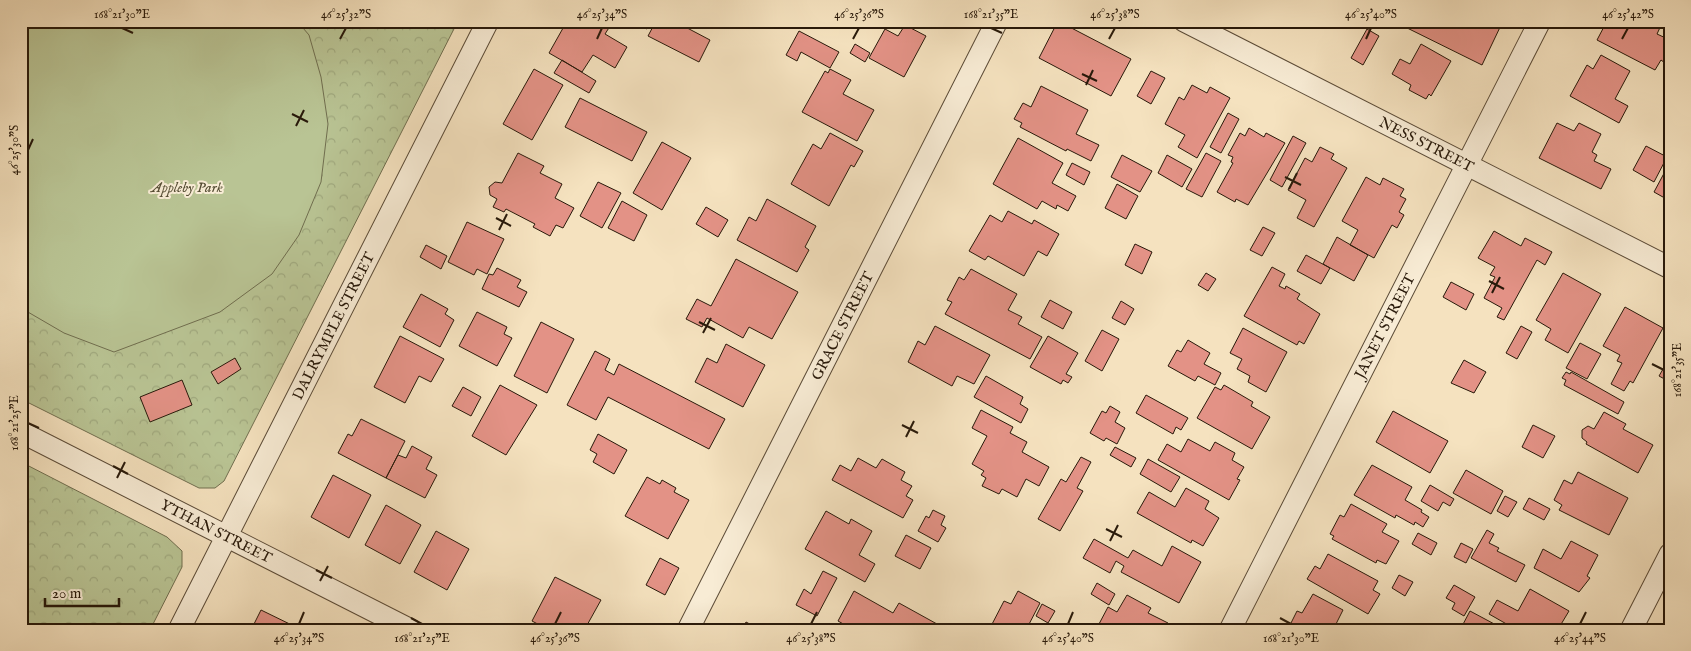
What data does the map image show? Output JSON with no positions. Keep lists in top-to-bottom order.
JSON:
{
  "streets": {
    "street": [
      "NESS STREET",
      "JANET STREET",
      "DALRYMPLE STREET",
      "GRACE STREET",
      "YTHAN STREET"
    ]
  },
  "crossings": [
    ["NESS STREET", "JANET STREET"],
    ["DALRYMPLE STREET", "YTHAN STREET"]
  ],
  "parks": ["Appleby Park"],
  "scale_bar": "20 m",
  "coordinates": [
    "168°21'30\"E",
    "46°25'32\"S",
    "46°25'34\"S",
    "46°25'36\"S",
    "168°21'35\"E",
    "46°25'38\"S",
    "46°25'40\"S",
    "46°25'42\"S",
    "46°25'30\"S",
    "168°21'25\"E",
    "46°25'44\"S"
  ]
}
